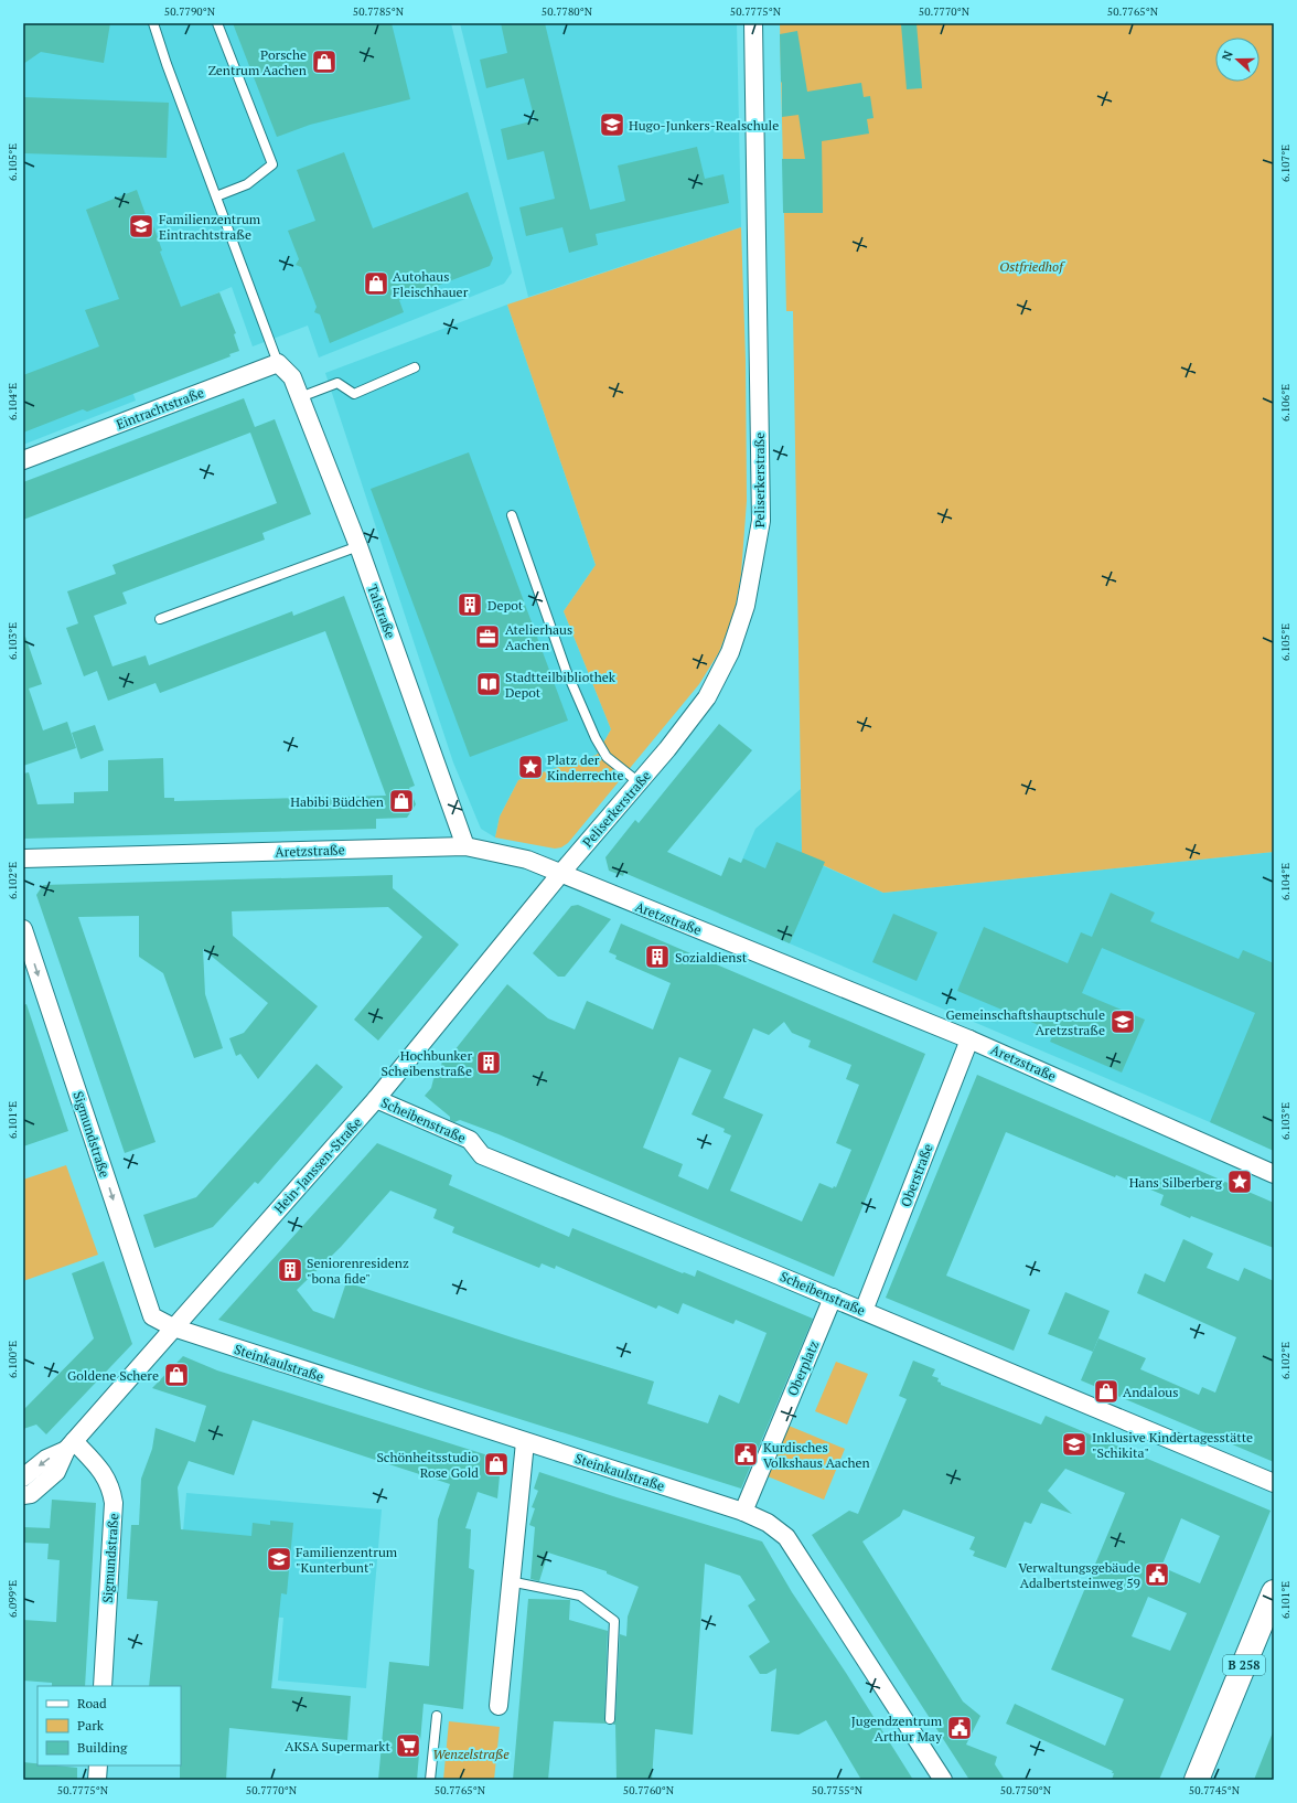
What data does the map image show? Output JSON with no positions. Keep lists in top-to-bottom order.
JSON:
{
  "streets": {
    "main road": ["B 258"],
    "street": [
      "Eintrachtstraße",
      "Peliserkerstraße",
      "Talstraße",
      "Aretzstraße",
      "Scheibenstraße",
      "Sigmundstraße",
      "Hein-Janssen-Straße",
      "Oberstraße",
      "Steinkaulstraße",
      "Oberplatz"
    ]
  },
  "crossings": [
    ["Eintrachtstraße", "Talstraße"],
    ["Peliserkerstraße", "Aretzstraße"],
    ["Peliserkerstraße", "Hein-Janssen-Straße"],
    ["Talstraße", "Aretzstraße"],
    ["Aretzstraße", "Hein-Janssen-Straße"],
    ["Aretzstraße", "Oberstraße"],
    ["Scheibenstraße", "Hein-Janssen-Straße"],
    ["Scheibenstraße", "Oberstraße"],
    ["Scheibenstraße", "Oberplatz"],
    ["Sigmundstraße", "Hein-Janssen-Straße"],
    ["Sigmundstraße", "Steinkaulstraße"],
    ["Hein-Janssen-Straße", "Steinkaulstraße"],
    ["Steinkaulstraße", "Oberplatz"]
  ],
  "one_way": ["Sigmundstraße"],
  "parks": ["Ostfriedhof", "Wenzelstraße"],
  "places": {
    "shop": [
      "Porsche Zentrum Aachen",
      "Autohaus Fleischhauer",
      "Habibi Büdchen",
      "Goldene Schere",
      "Andalous",
      "Schönheitsstudio Rose Gold"
    ],
    "school or university": [
      "Hugo-Junkers-Realschule",
      "Familienzentrum Eintrachtstraße",
      "Gemeinschaftshauptschule Aretzstraße",
      "Inklusive Kindertagesstätte \"Schikita\"",
      "Familienzentrum \"Kunterbunt\""
    ],
    "building": [
      "Depot",
      "Sozialdienst",
      "Hochbunker Scheibenstraße",
      "Seniorenresidenz \"bona fide\""
    ],
    "office": ["Atelierhaus Aachen"],
    "library": ["Stadtteilbibliothek Depot"],
    "place": ["Platz der Kinderrechte", "Hans Silberberg"],
    "public building": ["Kurdisches Volkshaus Aachen", "Verwaltungsgebäude Adalbertsteinweg 59", "Jugendzentrum Arthur May"],
    "supermarket": ["AKSA Supermarkt"]
  },
  "legend": ["Road", "Park", "Building"],
  "north": "left",
  "coordinates": [
    "50.7790°N",
    "50.7785°N",
    "50.7780°N",
    "50.7775°N",
    "50.7770°N",
    "50.7765°N",
    "6.105°E",
    "6.107°E",
    "6.104°E",
    "6.106°E",
    "6.103°E",
    "6.102°E",
    "6.101°E",
    "6.100°E",
    "6.099°E",
    "50.7760°N",
    "50.7755°N",
    "50.7750°N",
    "50.7745°N"
  ]
}
